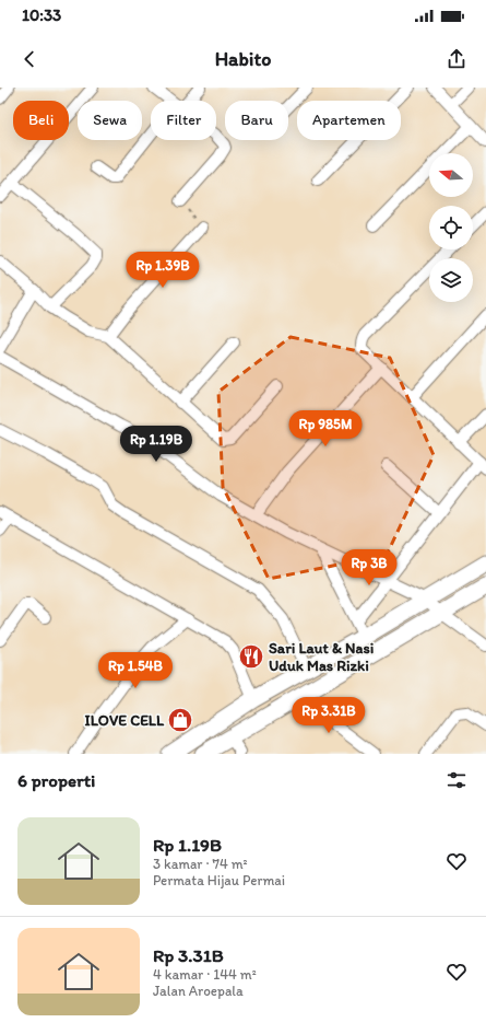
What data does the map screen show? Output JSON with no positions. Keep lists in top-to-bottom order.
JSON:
{
  "places": {
    "restaurant": ["Sari Laut & Nasi Uduk Mas Rizki"],
    "shop": ["ILOVE CELL"]
  },
  "north": "left",
  "page": {
    "status": "10:33",
    "header": "Habito",
    "chip": [
      "Beli",
      "Sewa",
      "Filter",
      "Baru",
      "Apartemen"
    ],
    "price": [
      "Rp 1.39B",
      "Rp 985M",
      "Rp 1.19B",
      "Rp 3B",
      "Rp 1.54B",
      "Rp 3.31B"
    ],
    "heading": "6 properti",
    "list": [
      {
        "name": "Rp 1.19B",
        "note": "3 kamar · 74 m² · Permata Hijau Permai"
      },
      {
        "name": "Rp 3.31B",
        "note": "4 kamar · 144 m² · Jalan Aroepala"
      }
    ]
  }
}
